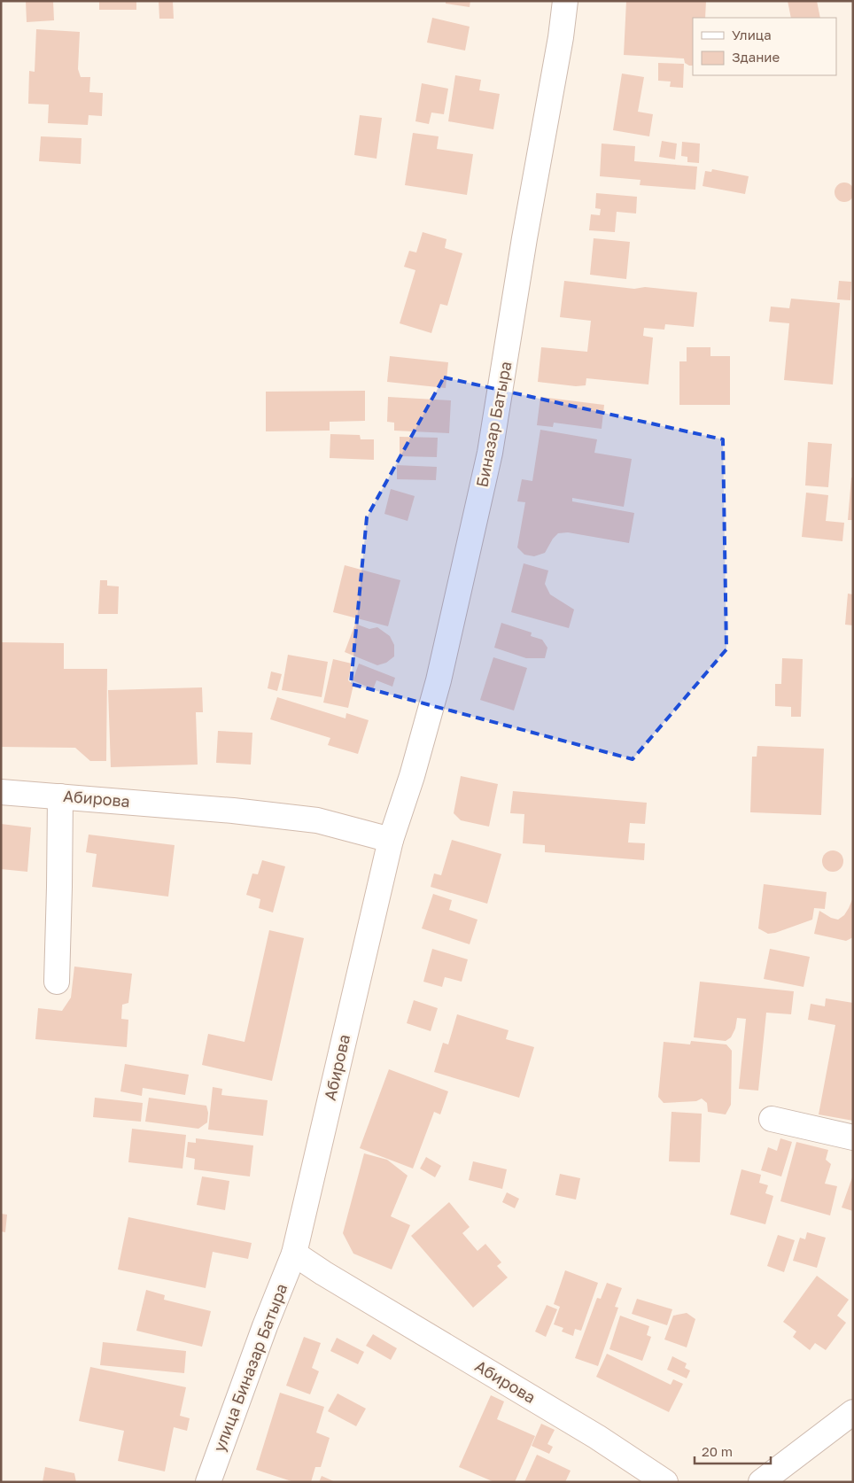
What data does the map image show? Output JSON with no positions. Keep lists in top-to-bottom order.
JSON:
{
  "streets": {
    "street": ["Биназар Батыра", "Абирова", "улица Биназар Батыра"]
  },
  "crossings": [
    ["Биназар Батыра", "Абирова"],
    ["Абирова", "улица Биназар Батыра"]
  ],
  "legend": ["Улица", "Здание"],
  "scale_bar": "20 m"
}
